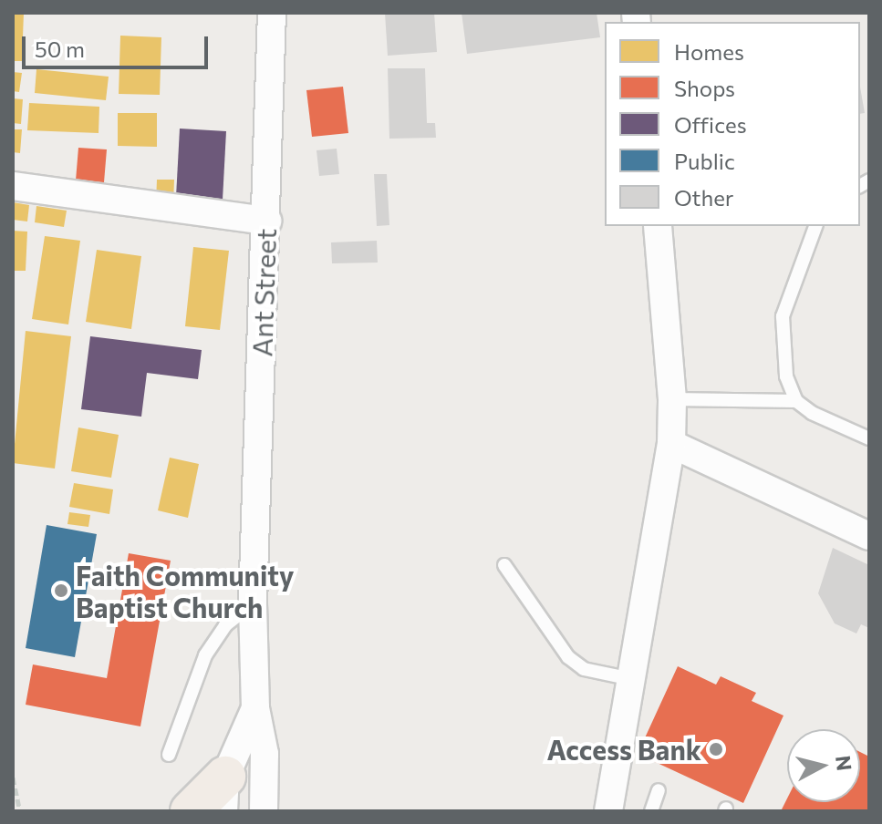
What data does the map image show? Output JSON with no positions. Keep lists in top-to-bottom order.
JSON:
{
  "streets": {
    "street": ["Ant Street"]
  },
  "places": ["Faith Community Baptist Church", "Access Bank"],
  "legend": [
    "Homes",
    "Shops",
    "Offices",
    "Public",
    "Other"
  ],
  "scale_bar": "50 m",
  "north": "right"
}
